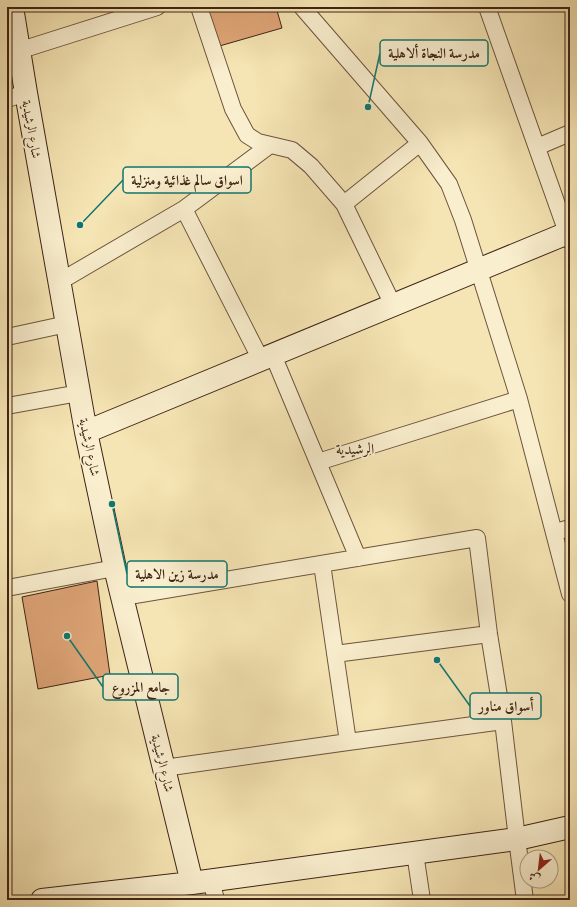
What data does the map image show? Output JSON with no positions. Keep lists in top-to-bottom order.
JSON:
{
  "streets": {
    "street": ["شارع الرشيدية"]
  },
  "districts": ["الرشيدية"],
  "places": [
    "مدرسة النجاة ألاهلية",
    "اسواق سالم غذائية ومنزلية",
    "مدرسة زين الاهلية",
    "جامع المزروع",
    "أسواق مناور"
  ],
  "north": "bottom left"
}
